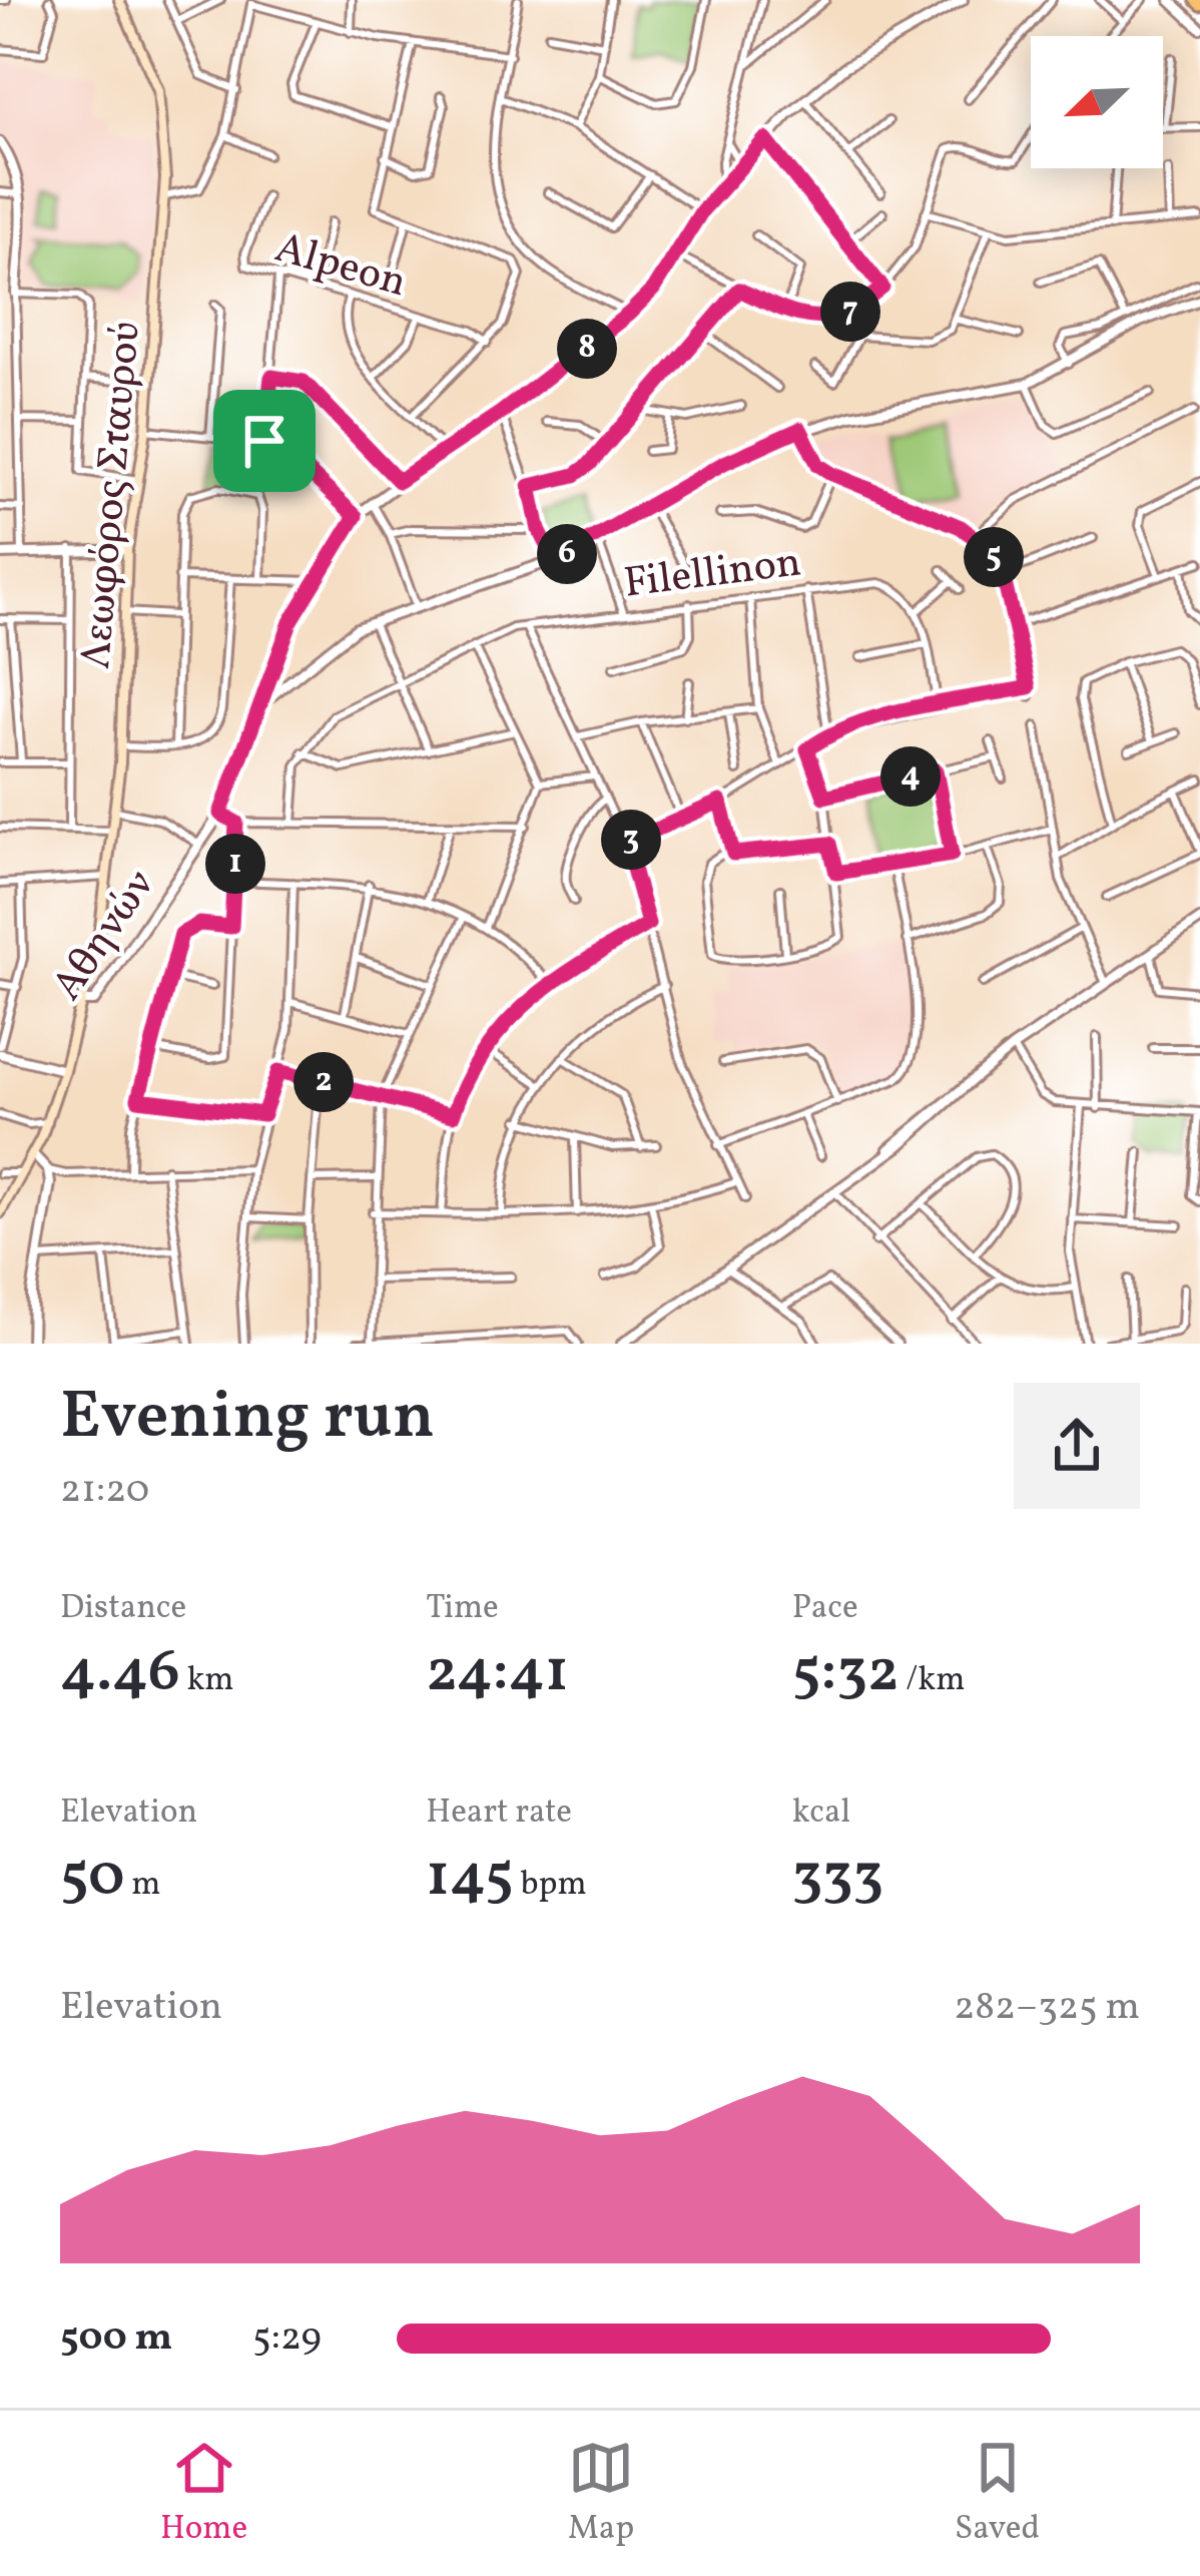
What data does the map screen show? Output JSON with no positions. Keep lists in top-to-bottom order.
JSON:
{
  "streets": {
    "main road": ["Λεωφόρος Σταυρού", "Αθηνών"],
    "street": ["Alpeon", "Filellinon"]
  },
  "crossings": [
    ["Λεωφόρος Σταυρού", "Αθηνών"]
  ],
  "north": "bottom left",
  "page": {
    "pins": [
      "7",
      "8",
      "6",
      "5",
      "4",
      "3",
      "1",
      "2"
    ],
    "heading": ["Evening run", "21:20"],
    "stats": [
      ["Distance", "4.46 km"],
      ["Time", "24:41"],
      ["Pace", "5:32 /km"],
      ["Elevation", "50 m"],
      ["Heart rate", "145 bpm"],
      ["kcal", "333"]
    ],
    "chart": ["Elevation", "282–325 m"],
    "list": [
      {
        "name": "500 m",
        "note": "5:29"
      }
    ],
    "tabs": ["Home", "Map", "Saved"]
  }
}
